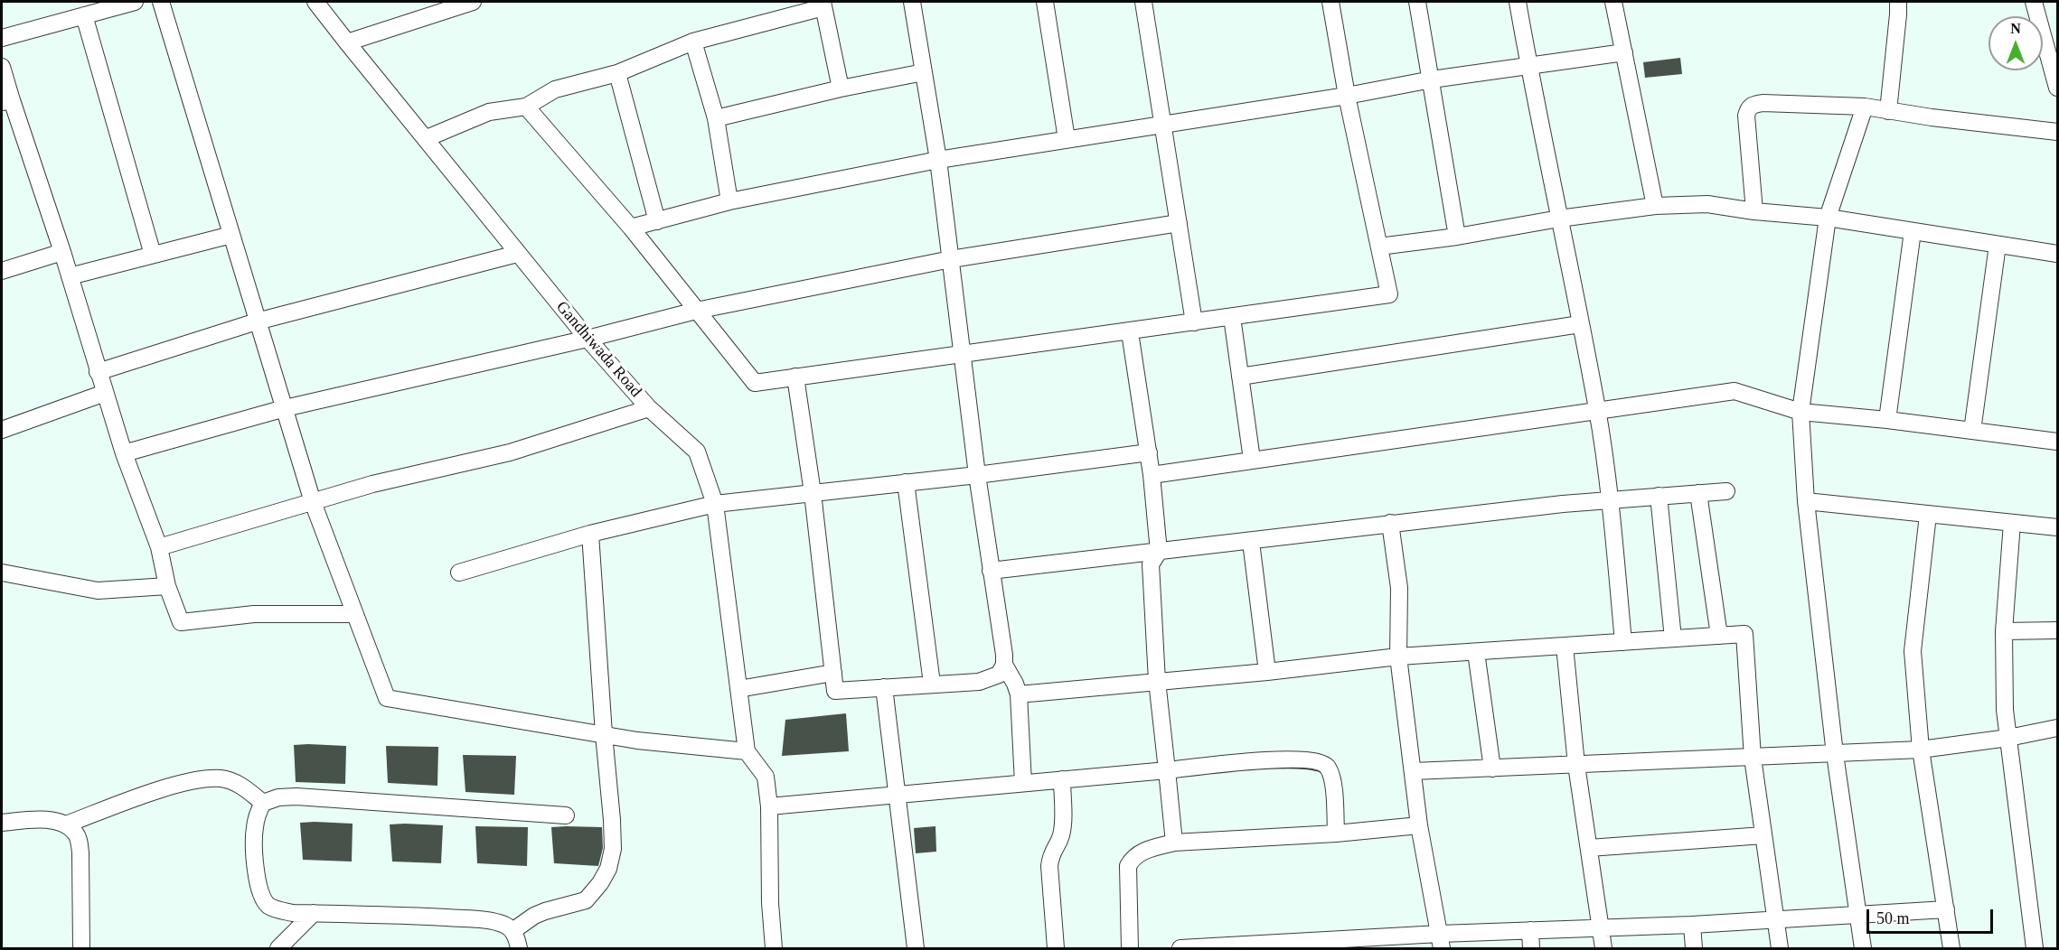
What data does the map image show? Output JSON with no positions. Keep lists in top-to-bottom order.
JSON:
{
  "streets": {
    "street": ["Gandhiwada Road"]
  },
  "scale_bar": "50 m",
  "north": "top"
}
